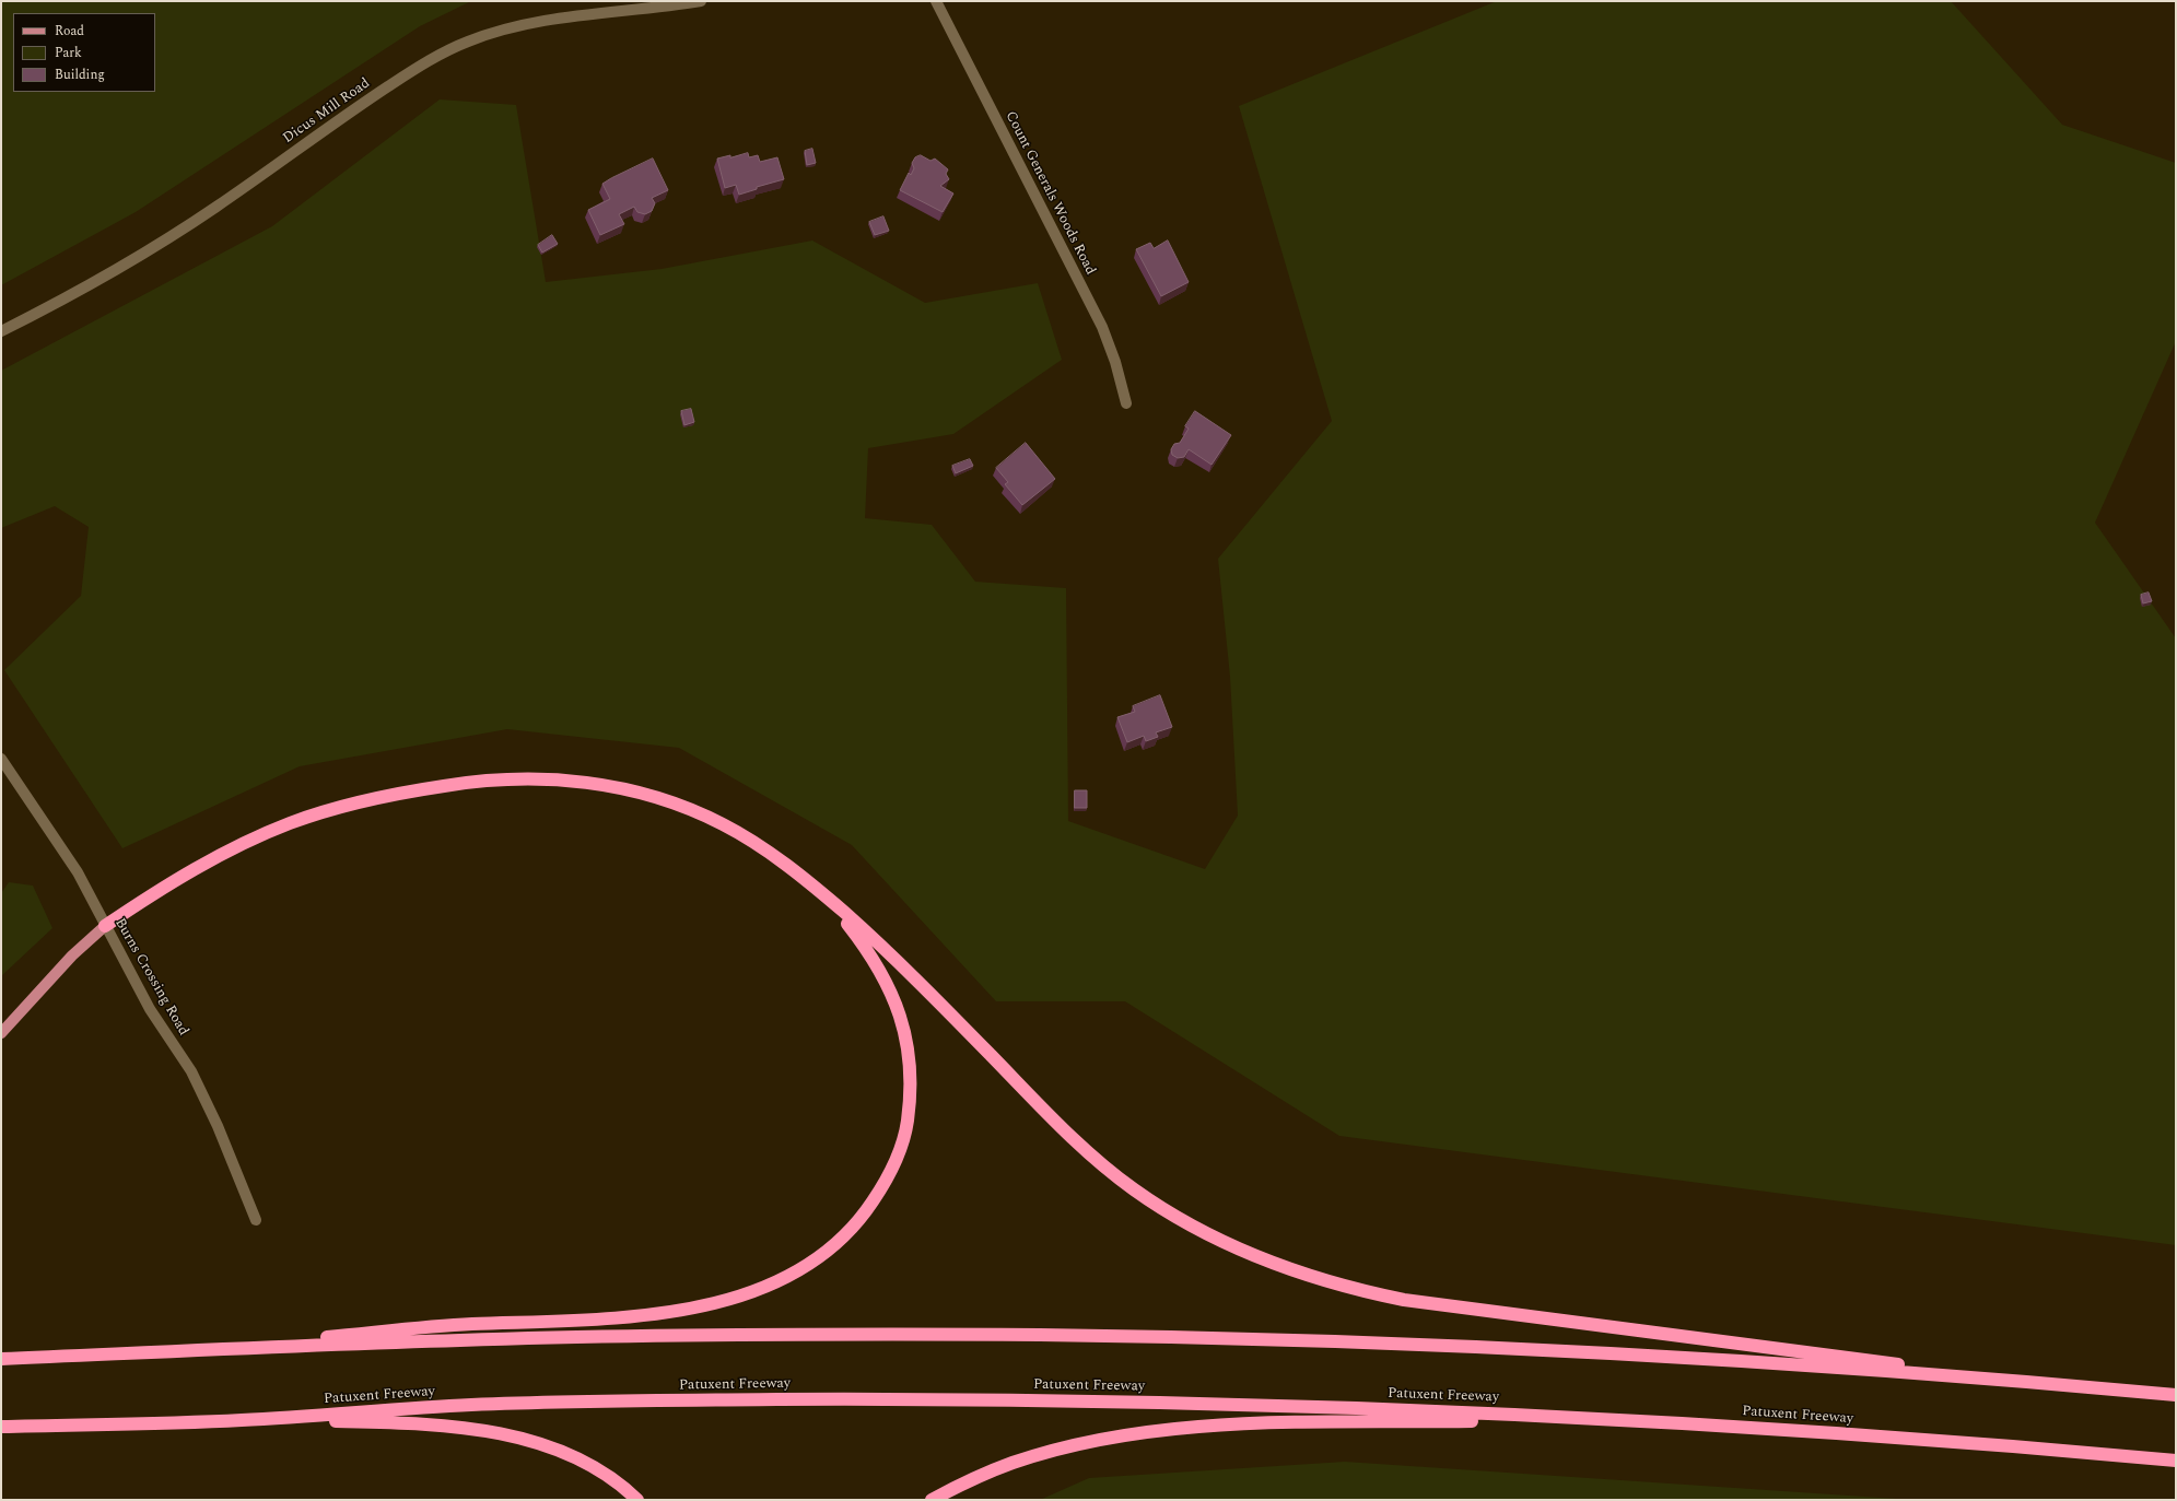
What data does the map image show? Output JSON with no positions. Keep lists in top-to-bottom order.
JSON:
{
  "streets": {
    "highway": ["Patuxent Freeway"],
    "street": ["Dicus Mill Road", "Count Generals Woods Road", "Burns Crossing Road"]
  },
  "legend": ["Road", "Park", "Building"]
}
